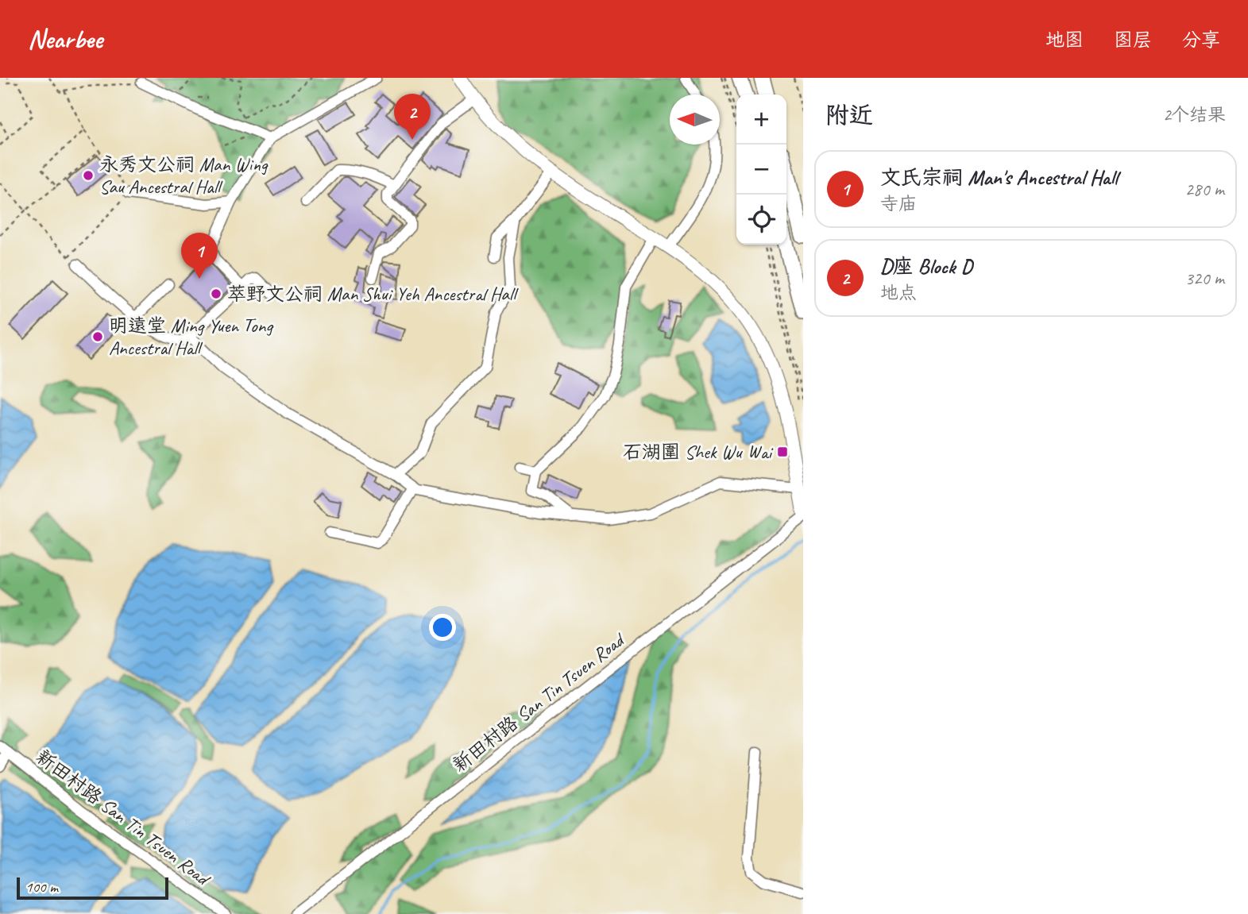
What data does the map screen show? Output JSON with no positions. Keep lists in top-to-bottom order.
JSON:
{
  "streets": {
    "street": ["新田村路 San Tin Tsuen Road"]
  },
  "places": {
    "other": ["永秀文公祠 Man Wing Sau Ancestral Hall", "萃野文公祠 Man Shui Yeh Ancestral Hall", "明遠堂 Ming Yuen Tong Ancestral Hall"],
    "transit": ["石湖圍 Shek Wu Wai"]
  },
  "scale_bar": "100 m",
  "north": "left",
  "page": {
    "header": "Nearbee",
    "nav": ["地图", "图层", "分享"],
    "heading": ["附近", "2个结果"],
    "pins": ["2", "1"],
    "map_buttons": ["+", "−"],
    "list": [
      {
        "mark": "1",
        "name": "文氏宗祠 Man's Ancestral Hall",
        "note": "寺庙",
        "value": "280 m"
      },
      {
        "mark": "2",
        "name": "D座 Block D",
        "note": "地点",
        "value": "320 m"
      }
    ],
    "scale": "100 m"
  }
}
